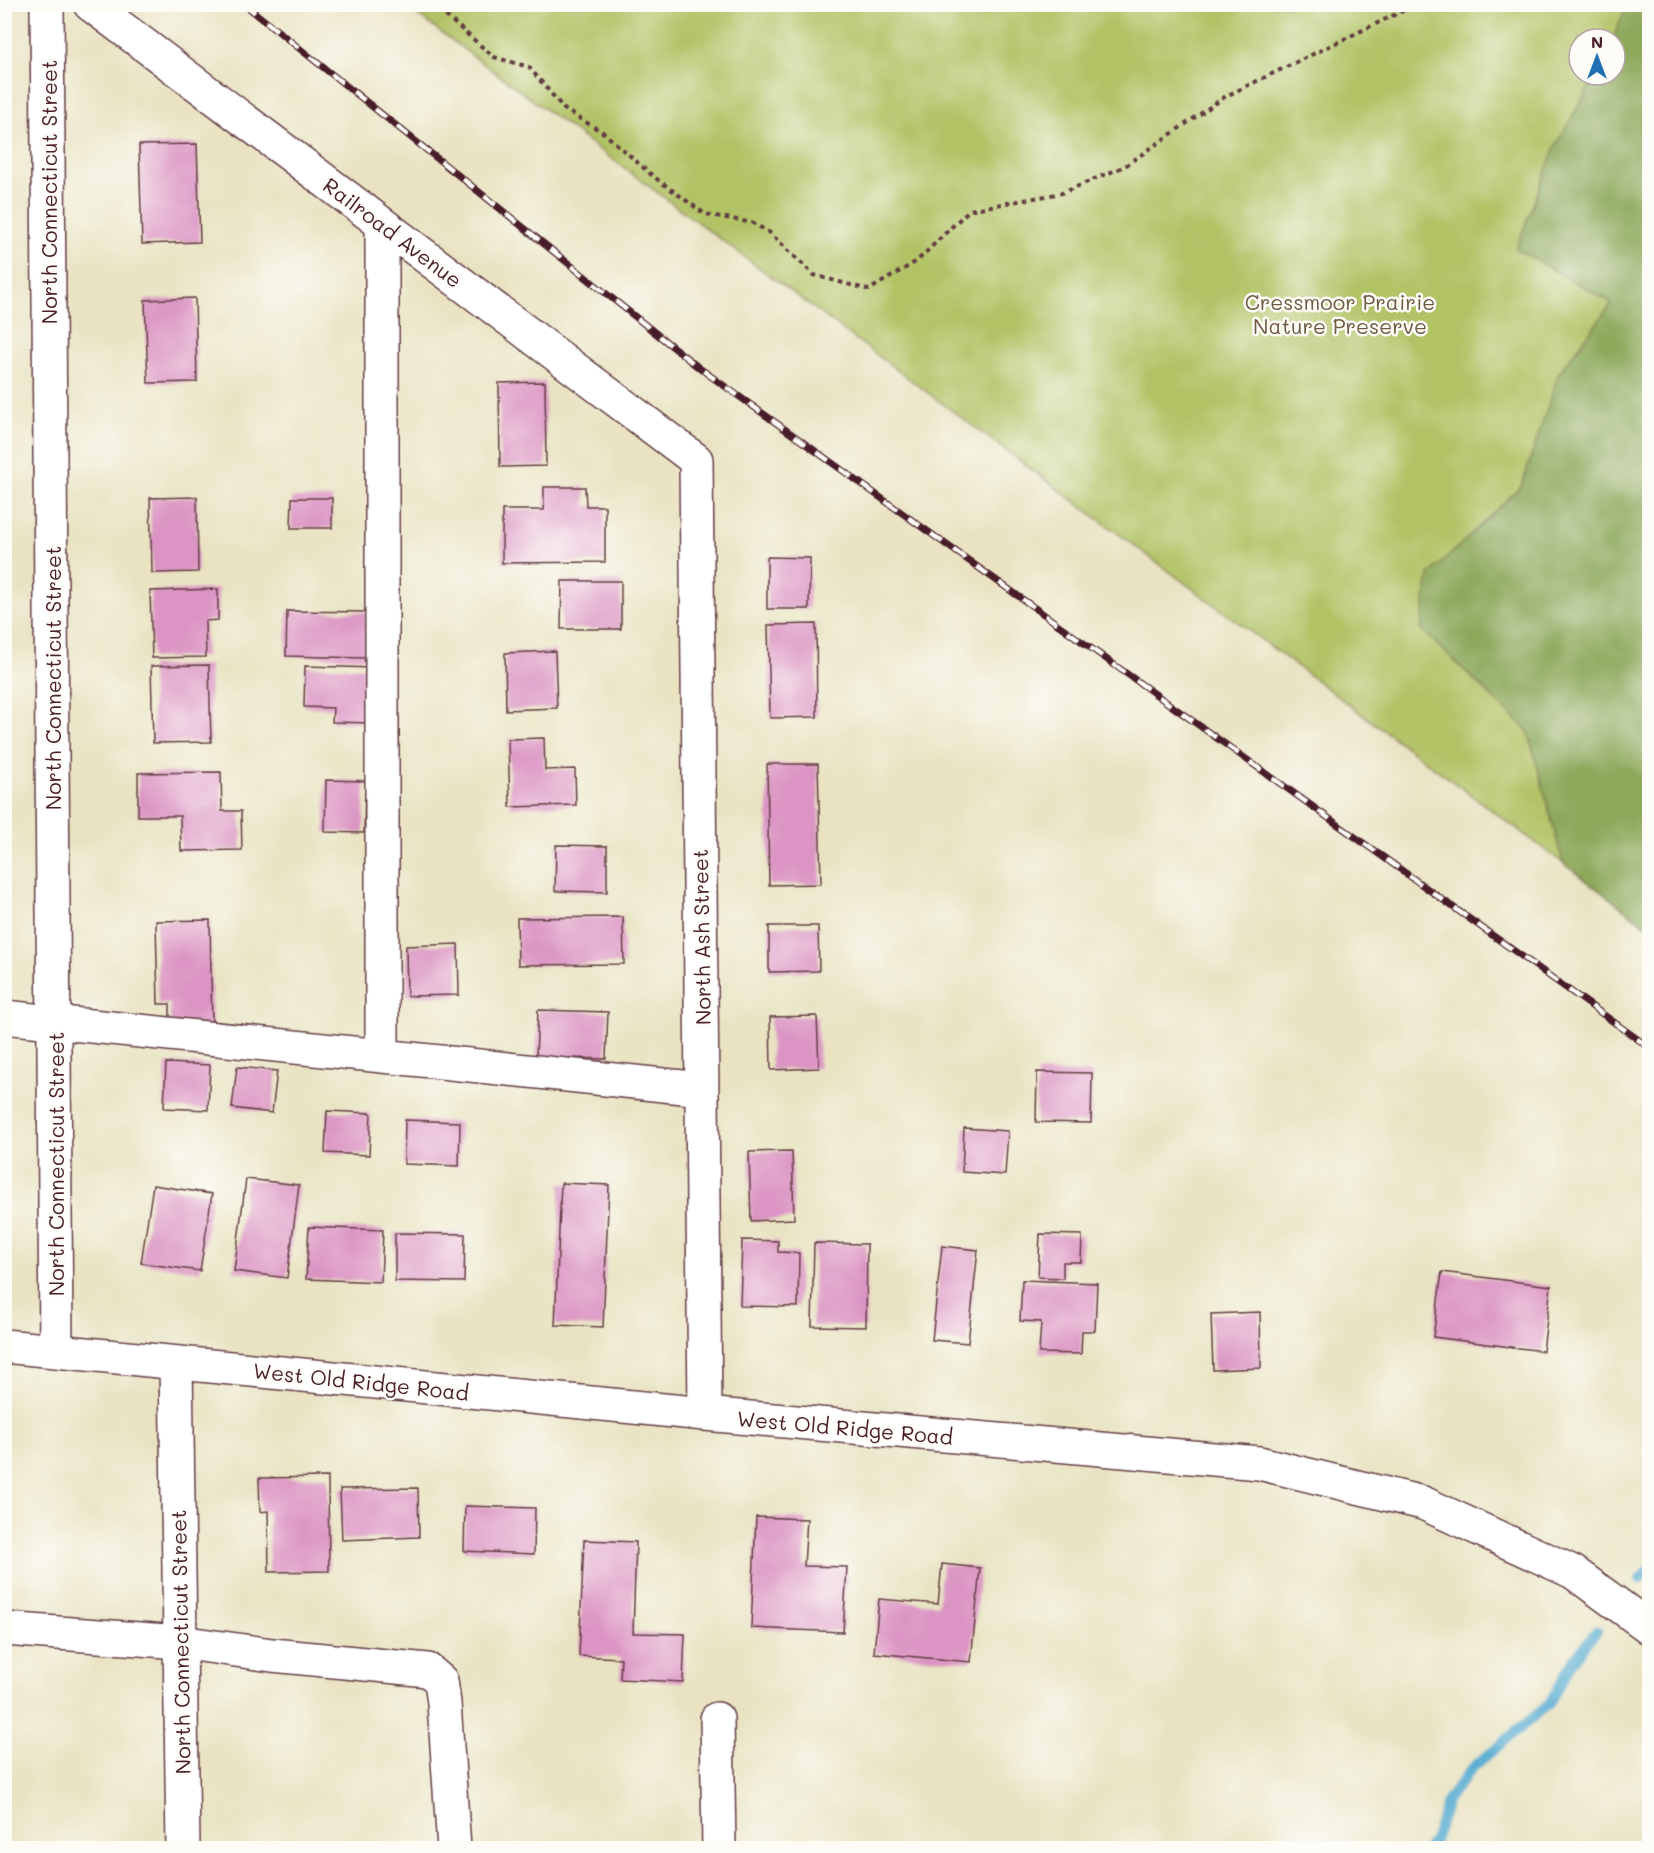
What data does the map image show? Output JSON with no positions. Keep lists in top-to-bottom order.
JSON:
{
  "streets": {
    "street": [
      "North Connecticut Street",
      "Railroad Avenue",
      "North Ash Street",
      "West Old Ridge Road"
    ]
  },
  "crossings": [
    ["North Connecticut Street", "West Old Ridge Road"],
    ["Railroad Avenue", "North Ash Street"],
    ["North Ash Street", "West Old Ridge Road"]
  ],
  "parks": ["Cressmoor Prairie Nature Preserve"],
  "north": "top"
}
